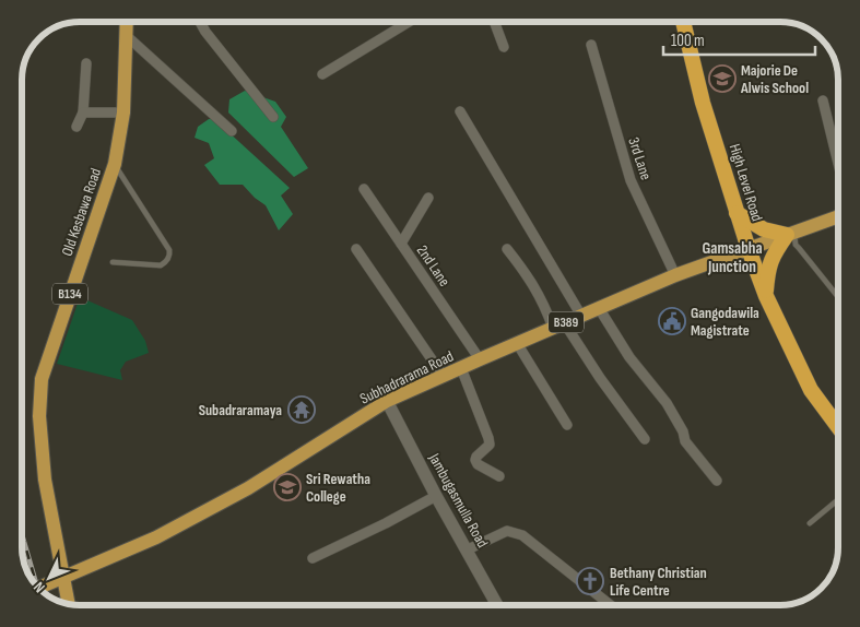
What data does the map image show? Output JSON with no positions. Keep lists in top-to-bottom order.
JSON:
{
  "streets": {
    "highway": ["High Level Road"],
    "main road": [
      "Old Kesbawa Road",
      "B134",
      "B389",
      "Subhadrarama Road"
    ],
    "street": ["3rd Lane", "2nd Lane", "Jambugasmulla Road"]
  },
  "crossings": [
    ["3rd Lane", "Subhadrarama Road"],
    ["High Level Road", "B389"],
    ["High Level Road", "Subhadrarama Road"],
    ["Old Kesbawa Road", "B389"],
    ["Old Kesbawa Road", "Subhadrarama Road"],
    ["2nd Lane", "Subhadrarama Road"],
    ["B389", "Subhadrarama Road"],
    ["Subhadrarama Road", "Jambugasmulla Road"]
  ],
  "districts": ["Gamsabha Junction"],
  "places": {
    "school or university": ["Majorie De Alwis School", "Sri Rewatha College"],
    "public building": ["Gangodawila Magistrate"],
    "temple": ["Subadraramaya"],
    "church": ["Bethany Christian Life Centre"]
  },
  "scale_bar": "100 m",
  "north": "bottom left"
}
